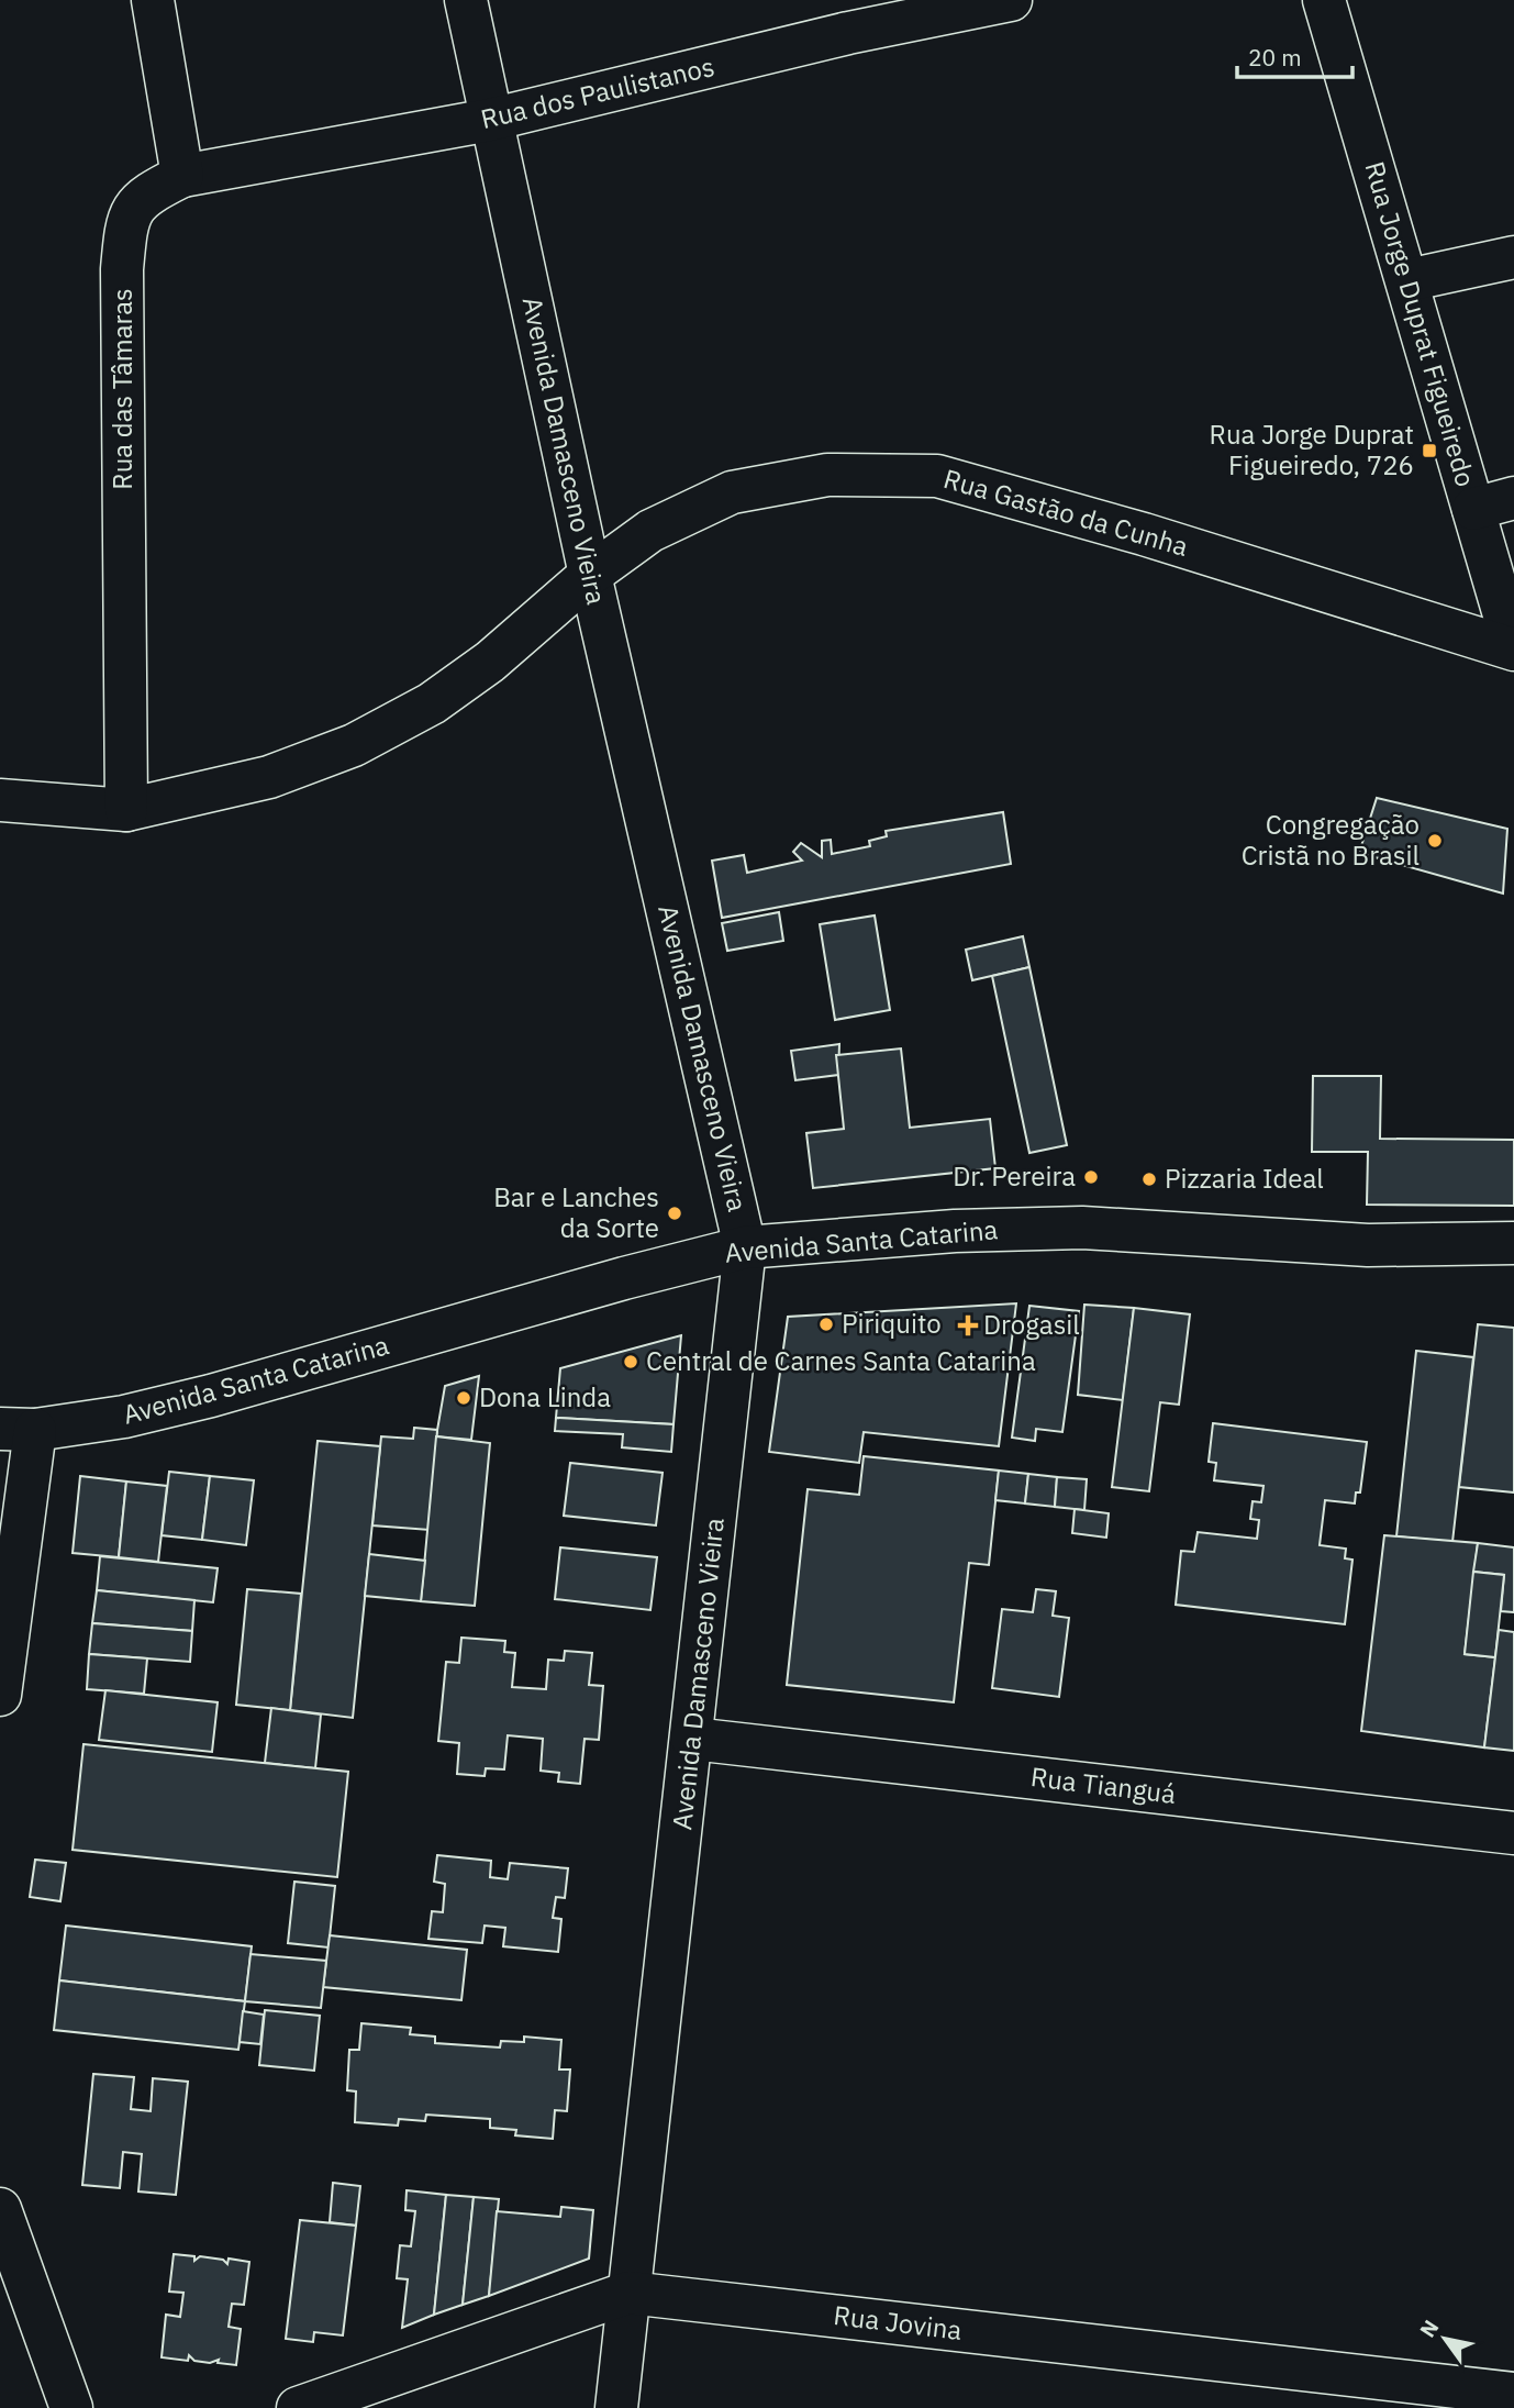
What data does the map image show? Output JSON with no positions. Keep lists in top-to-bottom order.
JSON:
{
  "streets": {
    "street": [
      "Rua dos Paulistanos",
      "Rua Jorge Duprat Figueiredo",
      "Rua das Tâmaras",
      "Avenida Damasceno Vieira",
      "Rua Gastão da Cunha",
      "Avenida Santa Catarina",
      "Rua Tianguá",
      "Rua Jovina"
    ]
  },
  "crossings": [
    ["Rua dos Paulistanos", "Rua das Tâmaras"],
    ["Rua dos Paulistanos", "Avenida Damasceno Vieira"],
    ["Rua Jorge Duprat Figueiredo", "Rua Gastão da Cunha"],
    ["Rua das Tâmaras", "Rua Gastão da Cunha"],
    ["Avenida Damasceno Vieira", "Rua Gastão da Cunha"],
    ["Avenida Damasceno Vieira", "Avenida Santa Catarina"],
    ["Avenida Damasceno Vieira", "Rua Tianguá"],
    ["Avenida Damasceno Vieira", "Rua Jovina"]
  ],
  "places": {
    "transit": ["Rua Jorge Duprat Figueiredo, 726"],
    "other": [
      "Congregação Cristã no Brasil",
      "Dr. Pereira",
      "Pizzaria Ideal",
      "Bar e Lanches da Sorte",
      "Piriquito",
      "Central de Carnes Santa Catarina",
      "Dona Linda"
    ],
    "health": ["Drogasil"]
  },
  "scale_bar": "20 m",
  "north": "top left"
}
